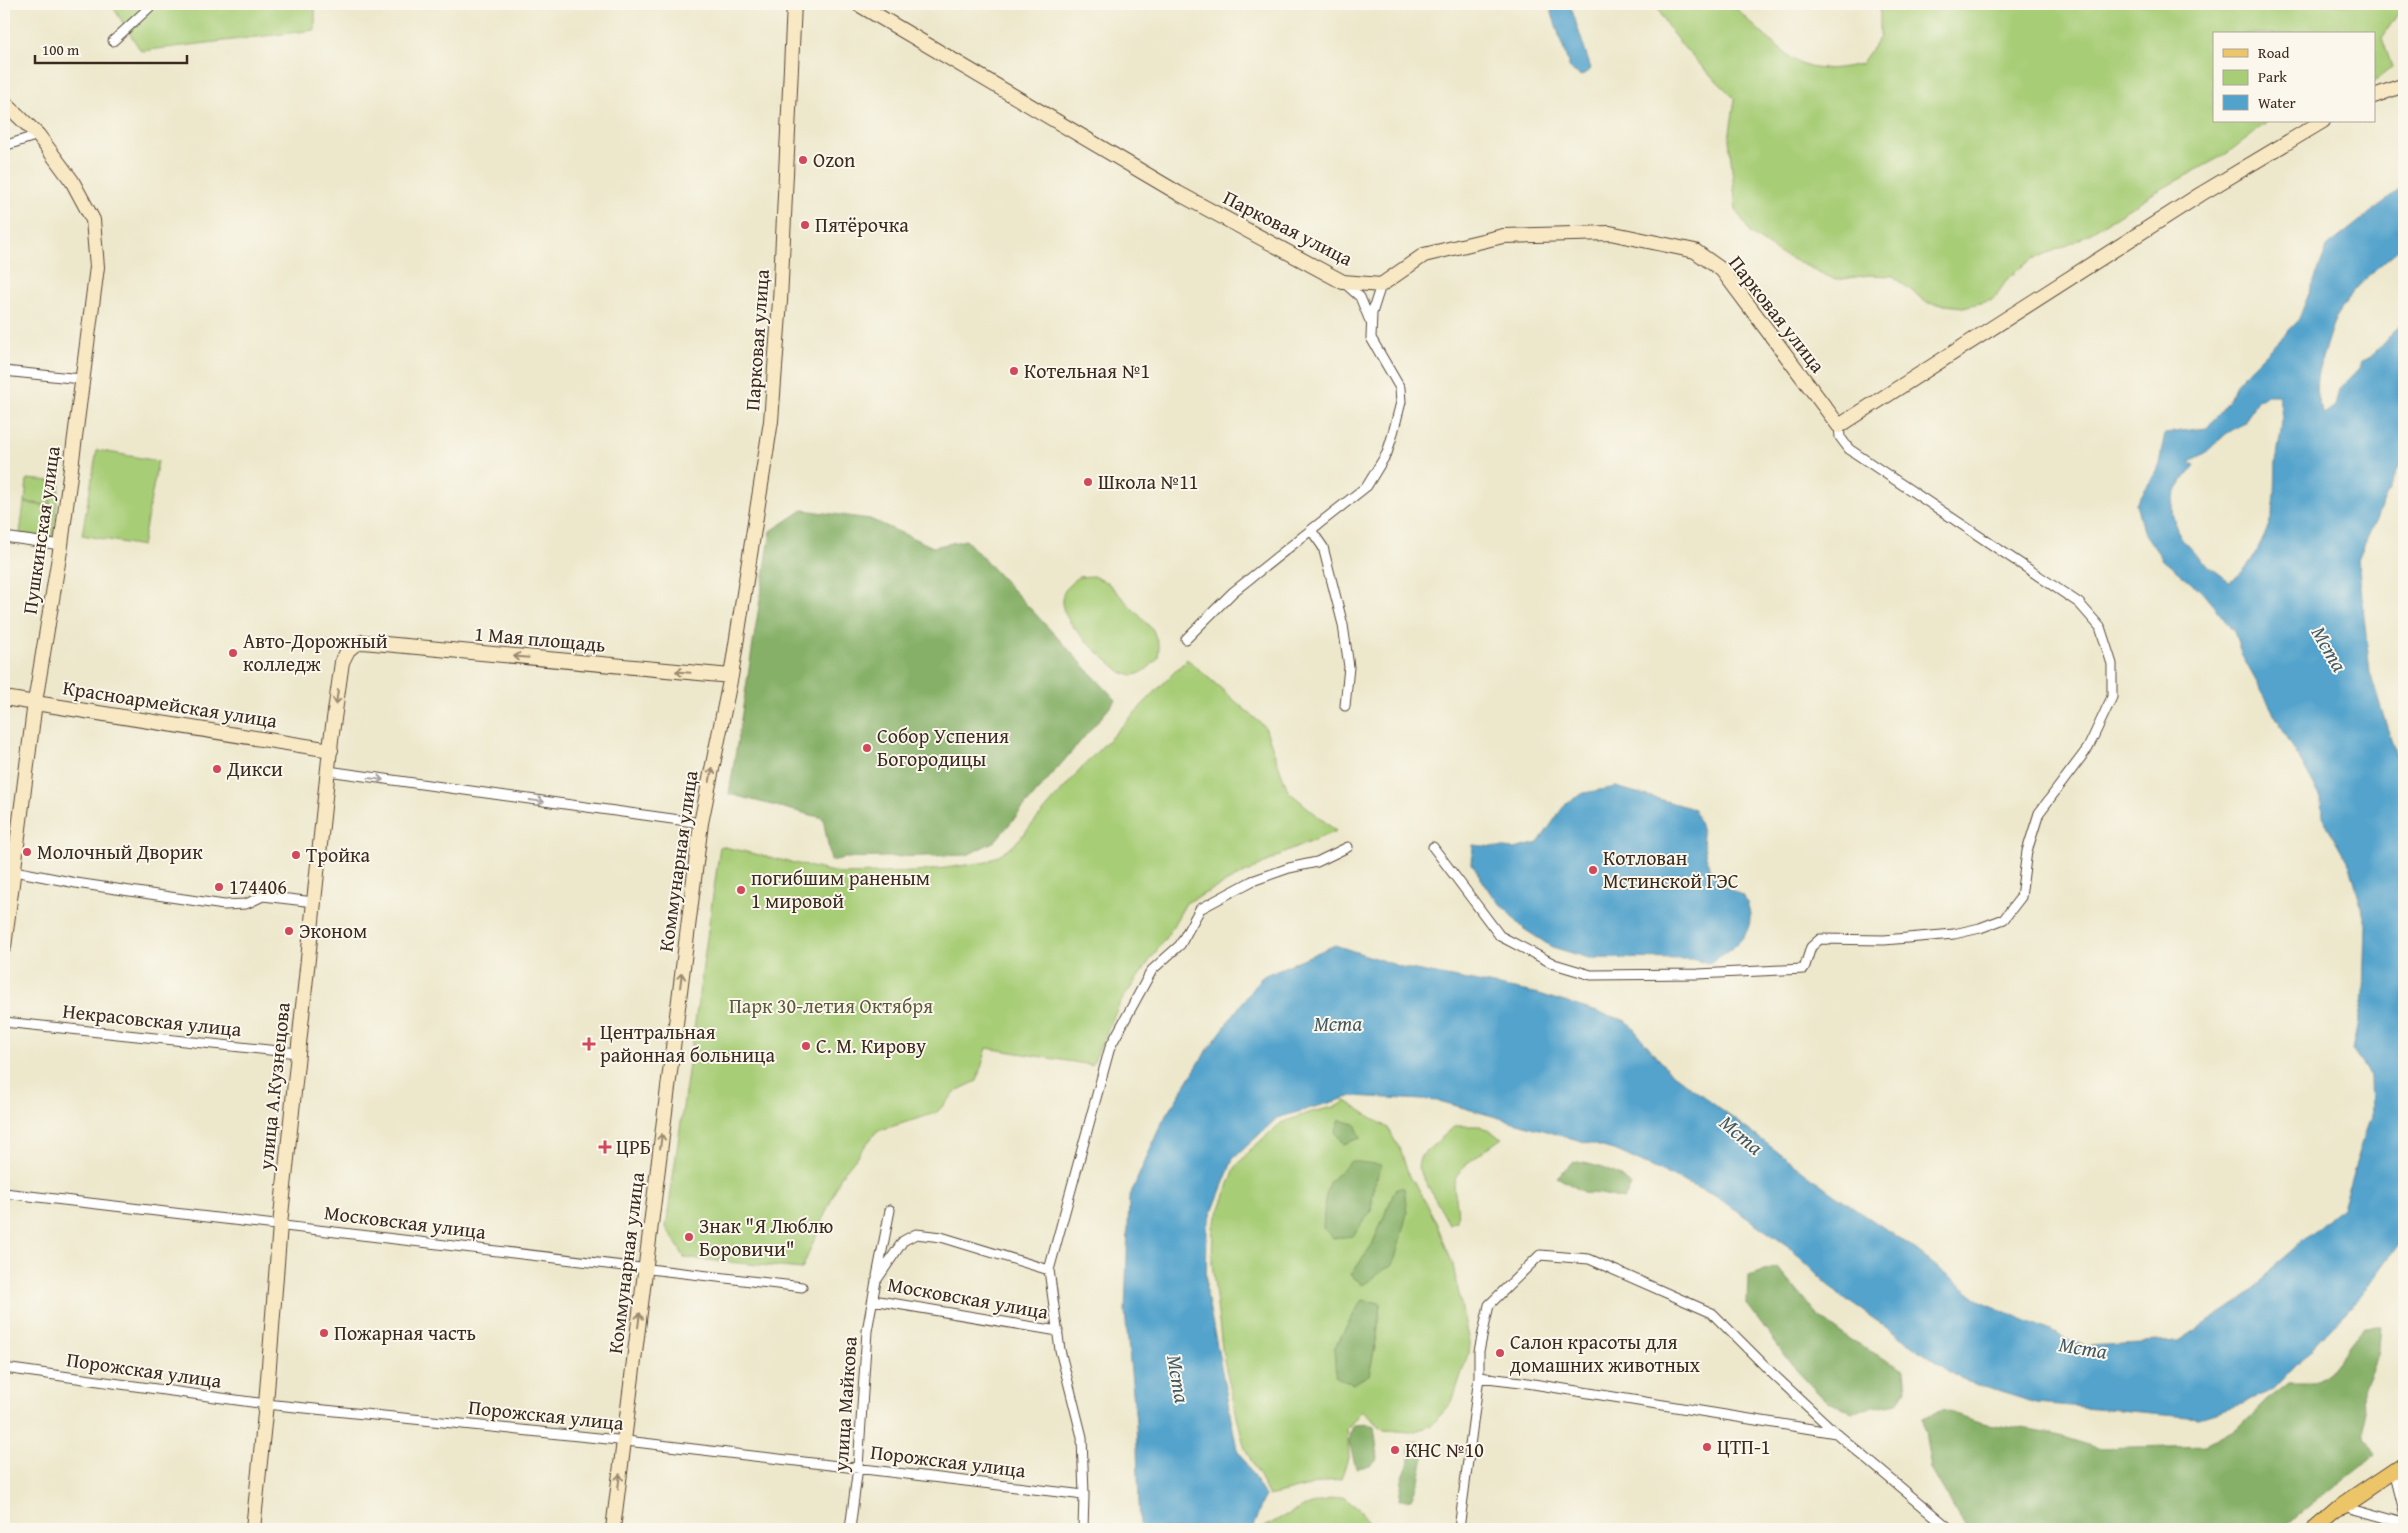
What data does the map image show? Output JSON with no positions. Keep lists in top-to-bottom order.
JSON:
{
  "streets": {
    "main road": [
      "Парковая улица",
      "Пушкинская улица",
      "1 Мая площадь",
      "Красноармейская улица",
      "Коммунарная улица",
      "улица А.Кузнецова"
    ],
    "street": [
      "Некрасовская улица",
      "Московская улица",
      "Порожская улица",
      "улица Майкова"
    ]
  },
  "crossings": [
    ["Парковая улица", "1 Мая площадь"],
    ["Парковая улица", "Коммунарная улица"],
    ["Пушкинская улица", "Красноармейская улица"],
    ["1 Мая площадь", "Коммунарная улица"],
    ["1 Мая площадь", "улица А.Кузнецова"],
    ["Красноармейская улица", "улица А.Кузнецова"],
    ["Коммунарная улица", "Московская улица"],
    ["Коммунарная улица", "Порожская улица"],
    ["Некрасовская улица", "улица А.Кузнецова"],
    ["улица А.Кузнецова", "Московская улица"],
    ["улица А.Кузнецова", "Порожская улица"],
    ["Московская улица", "улица Майкова"],
    ["Порожская улица", "улица Майкова"]
  ],
  "one_way": ["1 Мая площадь", "Коммунарная улица"],
  "water": ["Мста"],
  "parks": ["Парк 30-летия Октября"],
  "places": {
    "other": [
      "Ozon",
      "Пятёрочка",
      "Котельная №1",
      "Школа №11",
      "Авто-Дорожный колледж",
      "Собор Успения Богородицы",
      "Дикси",
      "Молочный Дворик",
      "Тройка",
      "Котлован Мстинской ГЭС",
      "174406",
      "погибшим раненым 1 мировой",
      "Эконом",
      "С. М. Кирову",
      "Знак \"Я Люблю Боровичи\"",
      "Пожарная часть",
      "Салон красоты для домашних животных",
      "ЦТП-1",
      "КНС №10"
    ],
    "health": ["Центральная районная больница", "ЦРБ"]
  },
  "legend": ["Road", "Park", "Water"],
  "scale_bar": "100 m"
}
